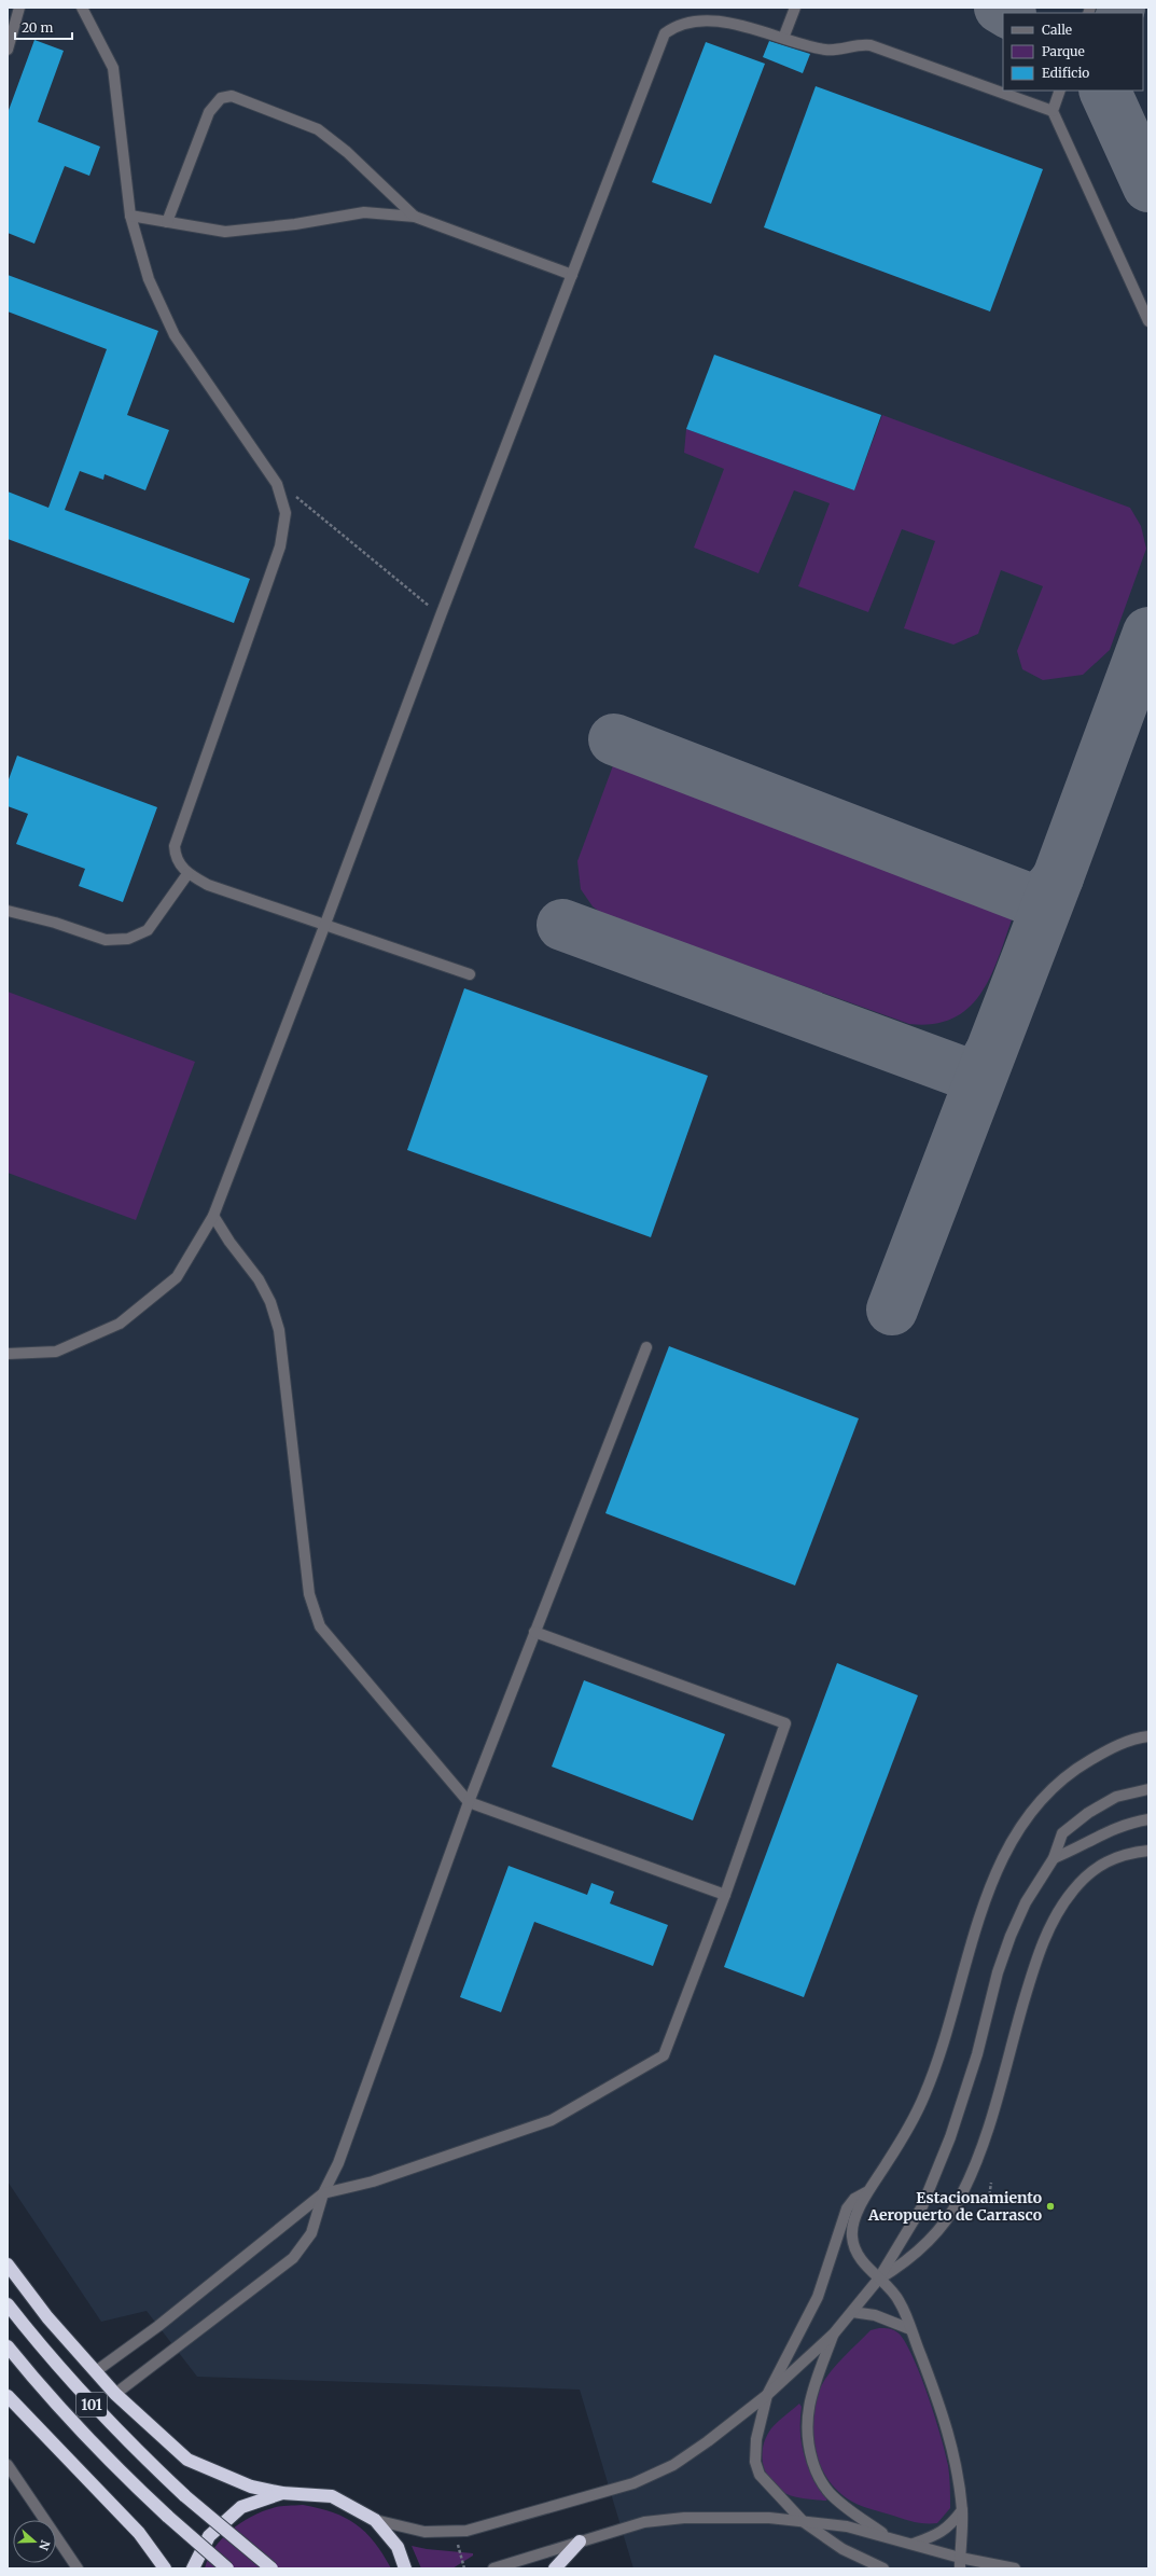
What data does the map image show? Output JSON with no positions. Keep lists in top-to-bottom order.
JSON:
{
  "streets": {
    "highway": ["101"]
  },
  "places": ["Estacionamiento Aeropuerto de Carrasco"],
  "legend": ["Calle", "Parque", "Edificio"],
  "scale_bar": "20 m",
  "north": "right"
}
